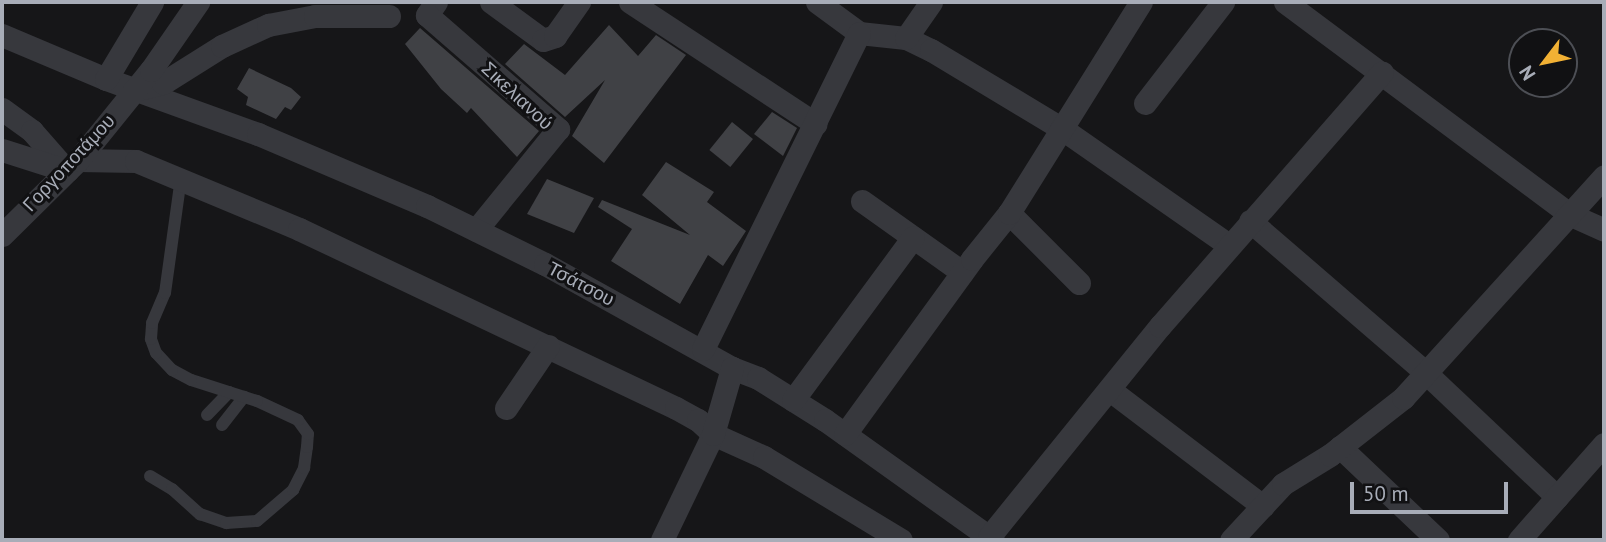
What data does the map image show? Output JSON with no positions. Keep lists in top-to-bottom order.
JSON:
{
  "streets": {
    "street": ["Σικελιανού", "Γοργοποτάμου", "Τσάτσου"]
  },
  "crossings": [
    ["Σικελιανού", "Τσάτσου"],
    ["Γοργοποτάμου", "Τσάτσου"]
  ],
  "scale_bar": "50 m",
  "north": "bottom left"
}
